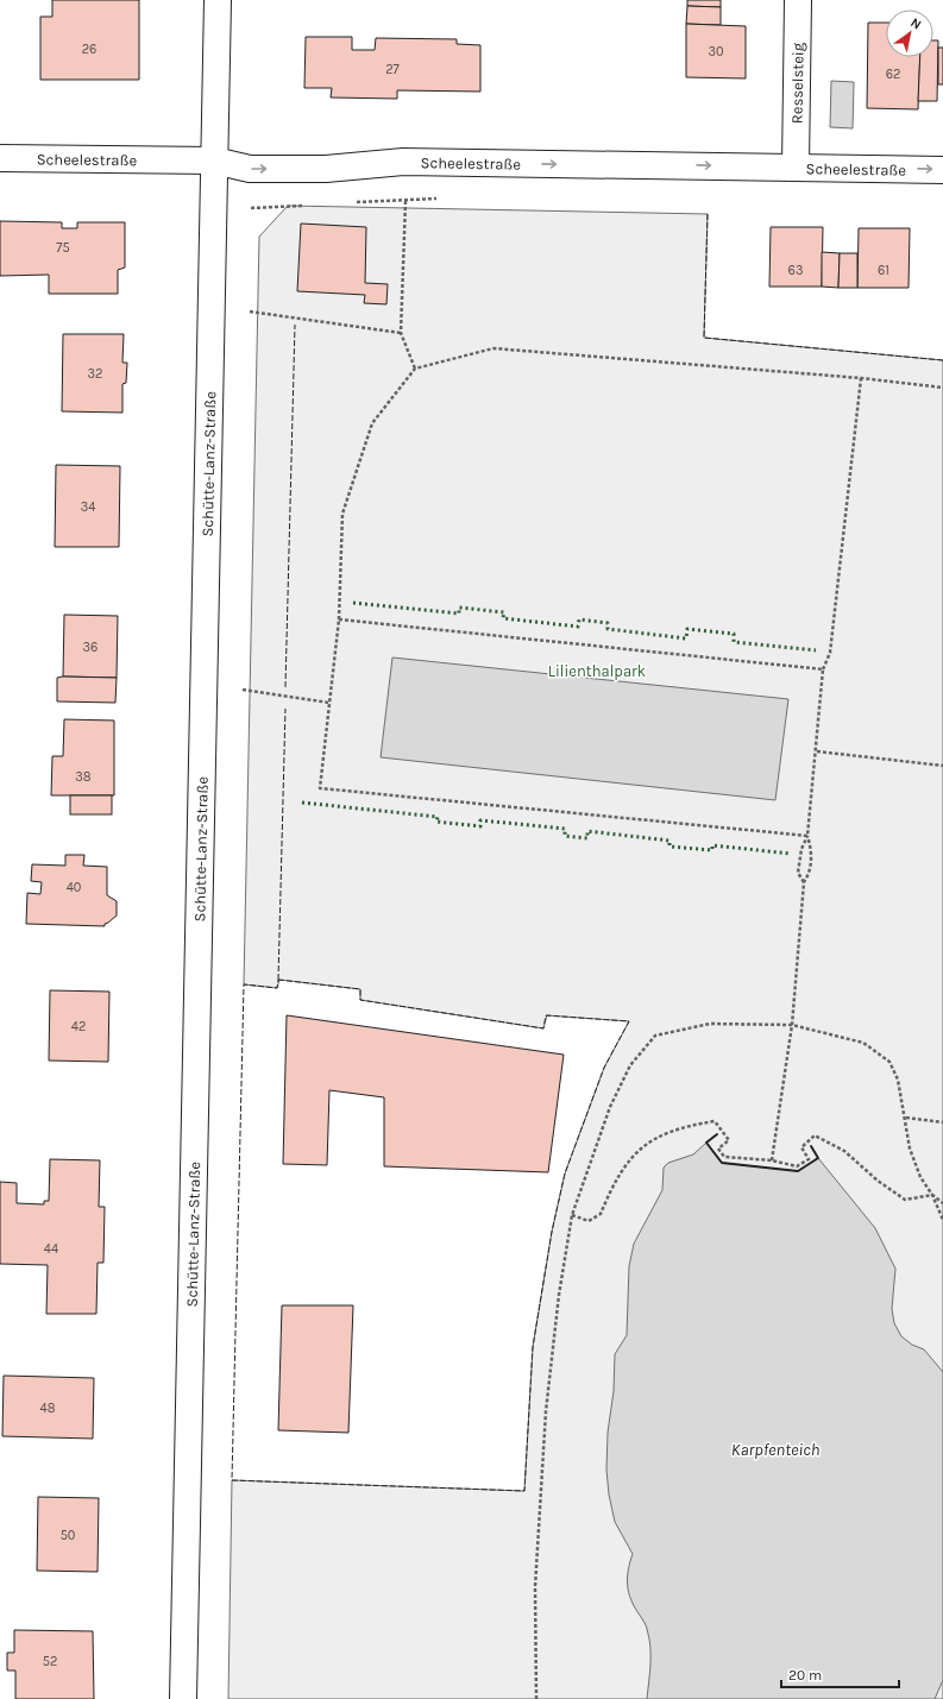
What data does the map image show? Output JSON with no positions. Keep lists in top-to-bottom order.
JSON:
{
  "streets": {
    "street": ["Resselsteig", "Scheelestraße", "Schütte-Lanz-Straße"]
  },
  "crossings": [
    ["Resselsteig", "Scheelestraße"],
    ["Scheelestraße", "Schütte-Lanz-Straße"]
  ],
  "one_way": ["Scheelestraße"],
  "water": ["Karpfenteich"],
  "parks": ["Lilienthalpark"],
  "house_numbers": [
    "26",
    "30",
    "27",
    "62",
    "75",
    "63",
    "61",
    "32",
    "34",
    "36",
    "38",
    "40",
    "42",
    "44",
    "48",
    "50",
    "52"
  ],
  "scale_bar": "20 m",
  "north": "top right"
}
